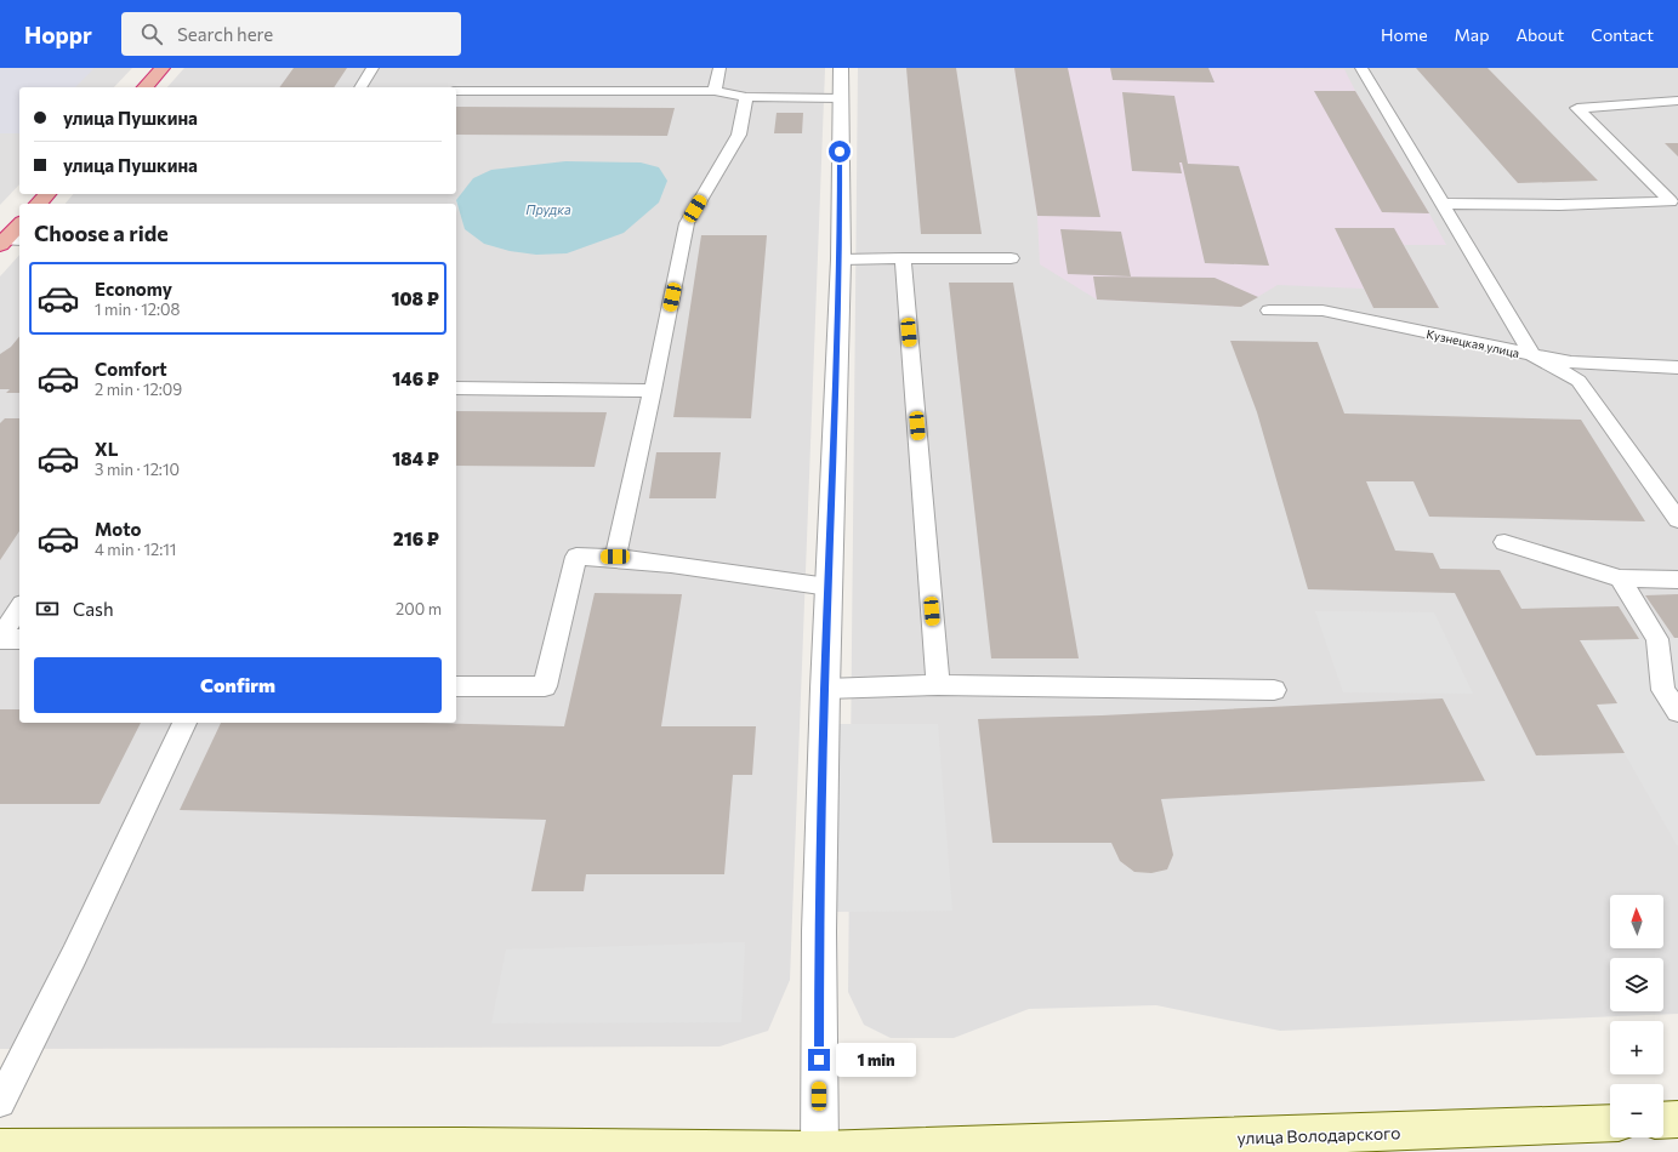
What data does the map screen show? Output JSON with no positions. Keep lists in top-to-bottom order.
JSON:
{
  "streets": {
    "main road": ["улица Володарского"],
    "lane": ["Кузнецкая улица"]
  },
  "water": ["Прудка"],
  "north": "top",
  "page": {
    "header": "Hoppr",
    "search": "Search here",
    "nav": [
      "Home",
      "Map",
      "About",
      "Contact"
    ],
    "banner": ["улица Пушкина", "улица Пушкина"],
    "heading": "Choose a ride",
    "list": [
      {
        "name": "Economy",
        "note": "1 min · 12:08",
        "value": "108 ₽"
      },
      {
        "name": "Comfort",
        "note": "2 min · 12:09",
        "value": "146 ₽"
      },
      {
        "name": "XL",
        "note": "3 min · 12:10",
        "value": "184 ₽"
      },
      {
        "name": "Moto",
        "note": "4 min · 12:11",
        "value": "216 ₽"
      }
    ],
    "pay": ["Cash", "200 m"],
    "buttons": "Confirm",
    "map_buttons": ["+", "−"],
    "bubble": "1 min"
  }
}
